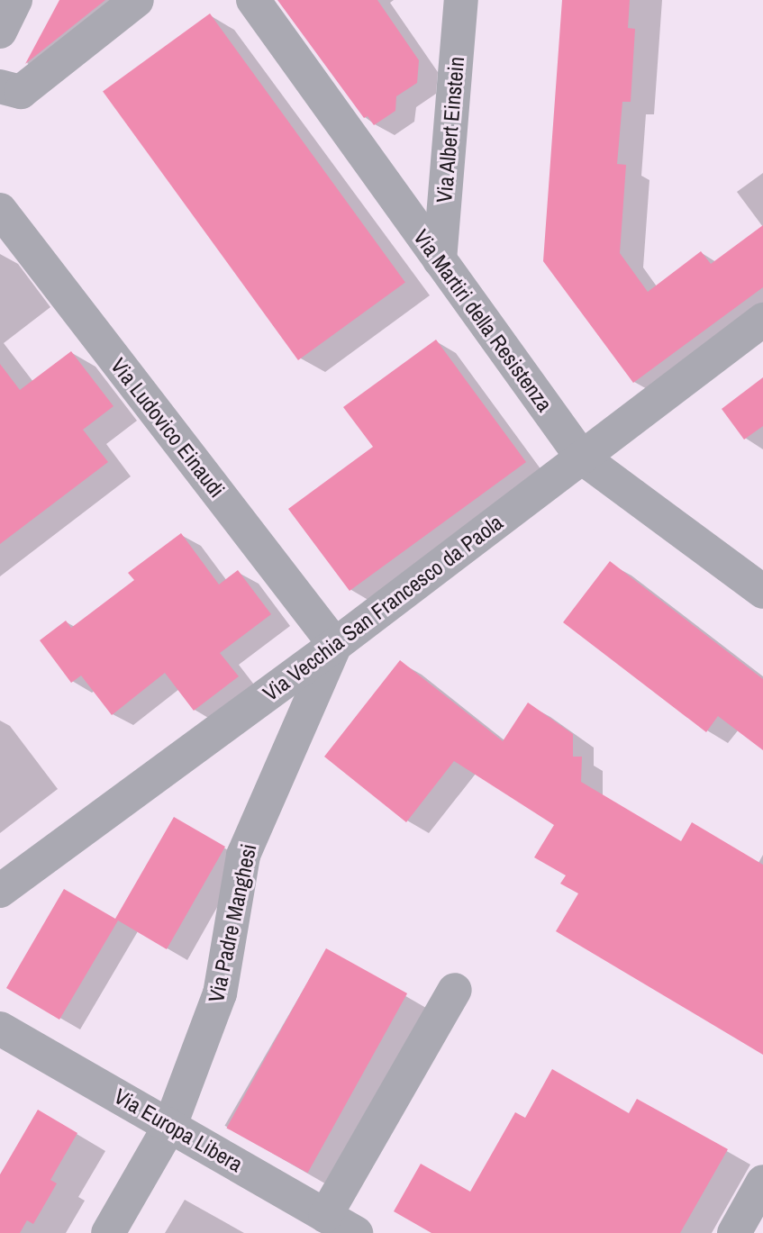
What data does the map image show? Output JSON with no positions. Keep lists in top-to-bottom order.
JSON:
{
  "streets": {
    "street": [
      "Via Albert Einstein",
      "Via Martiri della Resistenza",
      "Via Ludovico Einaudi",
      "Via Vecchia San Francesco da Paola",
      "Via Padre Manghesi",
      "Via Europa Libera"
    ]
  },
  "crossings": [
    ["Via Albert Einstein", "Via Martiri della Resistenza"],
    ["Via Martiri della Resistenza", "Via Vecchia San Francesco da Paola"],
    ["Via Ludovico Einaudi", "Via Vecchia San Francesco da Paola"],
    ["Via Ludovico Einaudi", "Via Padre Manghesi"],
    ["Via Vecchia San Francesco da Paola", "Via Padre Manghesi"],
    ["Via Padre Manghesi", "Via Europa Libera"]
  ]
}
